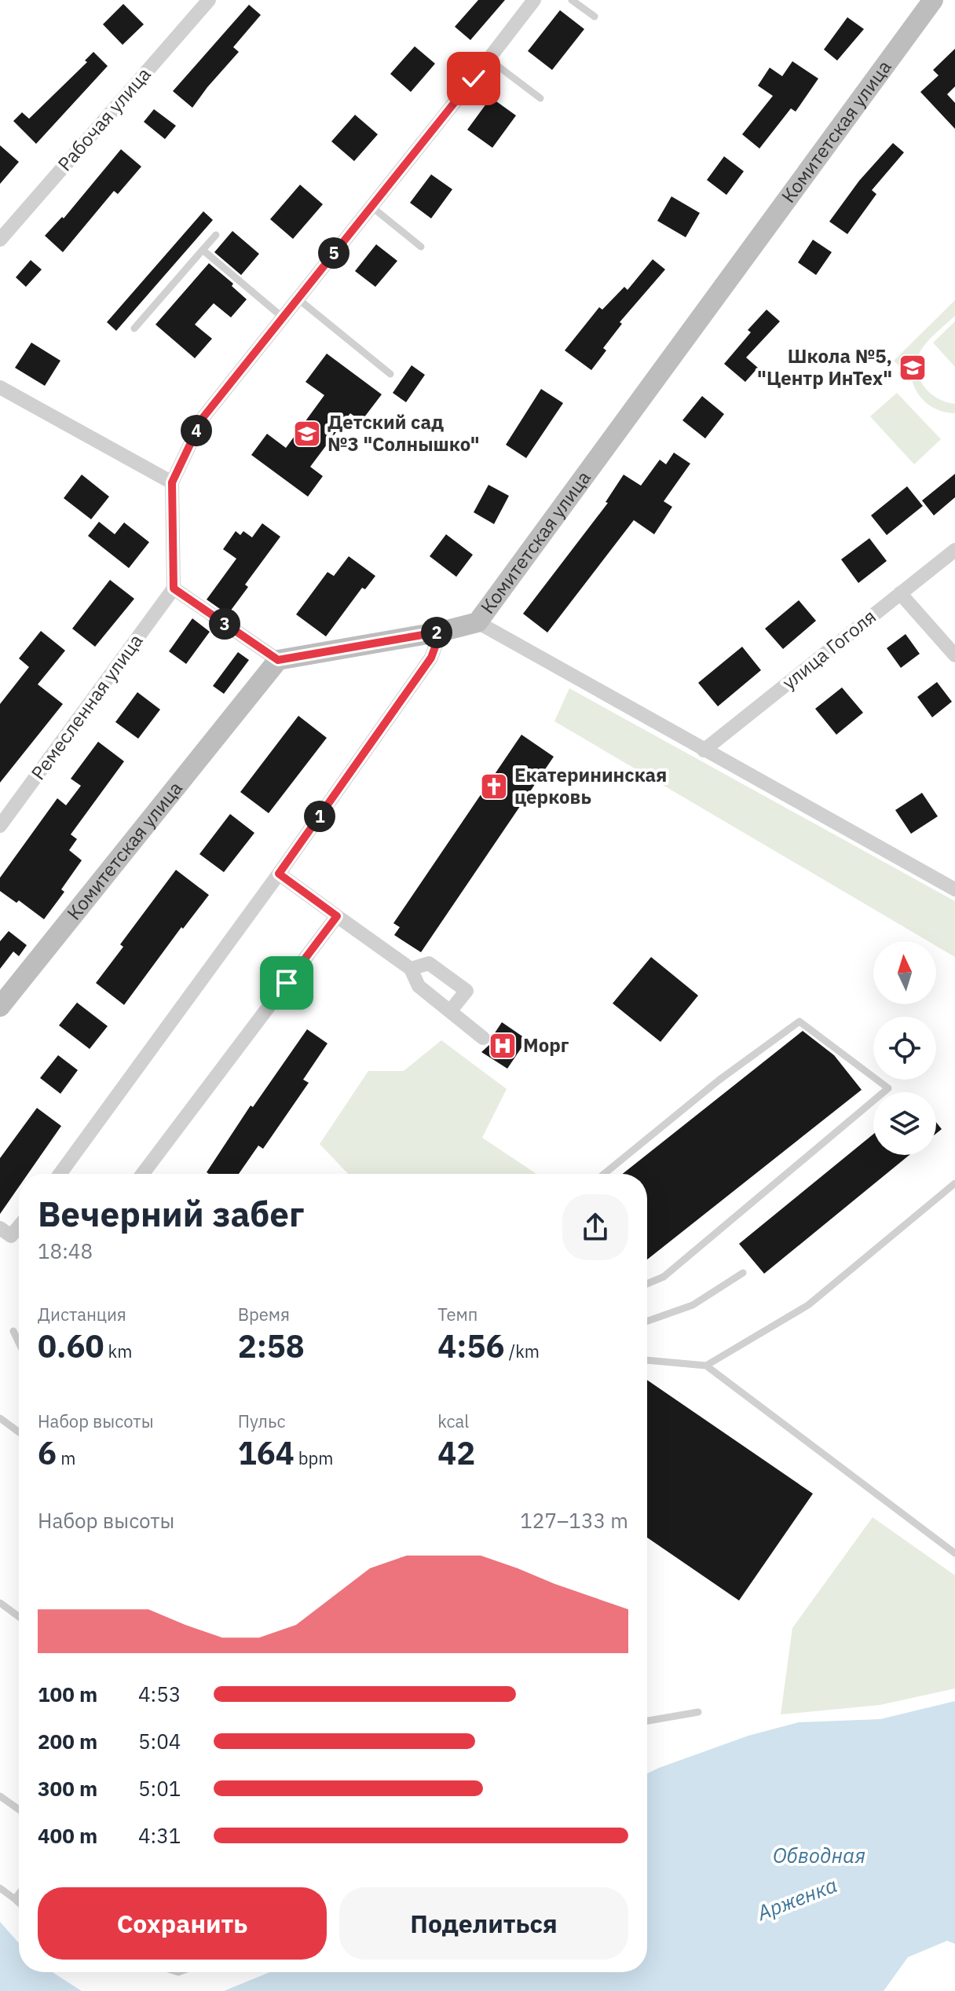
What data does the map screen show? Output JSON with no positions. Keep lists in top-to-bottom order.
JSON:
{
  "streets": {
    "street": [
      "Рабочая улица",
      "Комитетская улица",
      "улица Гоголя",
      "Ремесленная улица"
    ]
  },
  "water": ["Обводная", "Арженка"],
  "places": {
    "school or university": ["Школа №5, \"Центр ИнТех\"", "Детский сад №3 \"Солнышко\""],
    "church": ["Екатерининская церковь"],
    "hospital": ["Морг"]
  },
  "north": "top",
  "page": {
    "pins": [
      "5",
      "4",
      "3",
      "2",
      "1"
    ],
    "heading": ["Вечерний забег", "18:48"],
    "stats": [
      ["Дистанция", "0.60 km"],
      ["Время", "2:58"],
      ["Темп", "4:56 /km"],
      ["Набор высоты", "6 m"],
      ["Пульс", "164 bpm"],
      ["kcal", "42"]
    ],
    "chart": ["Набор высоты", "127–133 m"],
    "list": [
      {
        "name": "100 m",
        "note": "4:53"
      },
      {
        "name": "200 m",
        "note": "5:04"
      },
      {
        "name": "300 m",
        "note": "5:01"
      },
      {
        "name": "400 m",
        "note": "4:31"
      }
    ],
    "buttons": ["Сохранить", "Поделиться"]
  }
}
